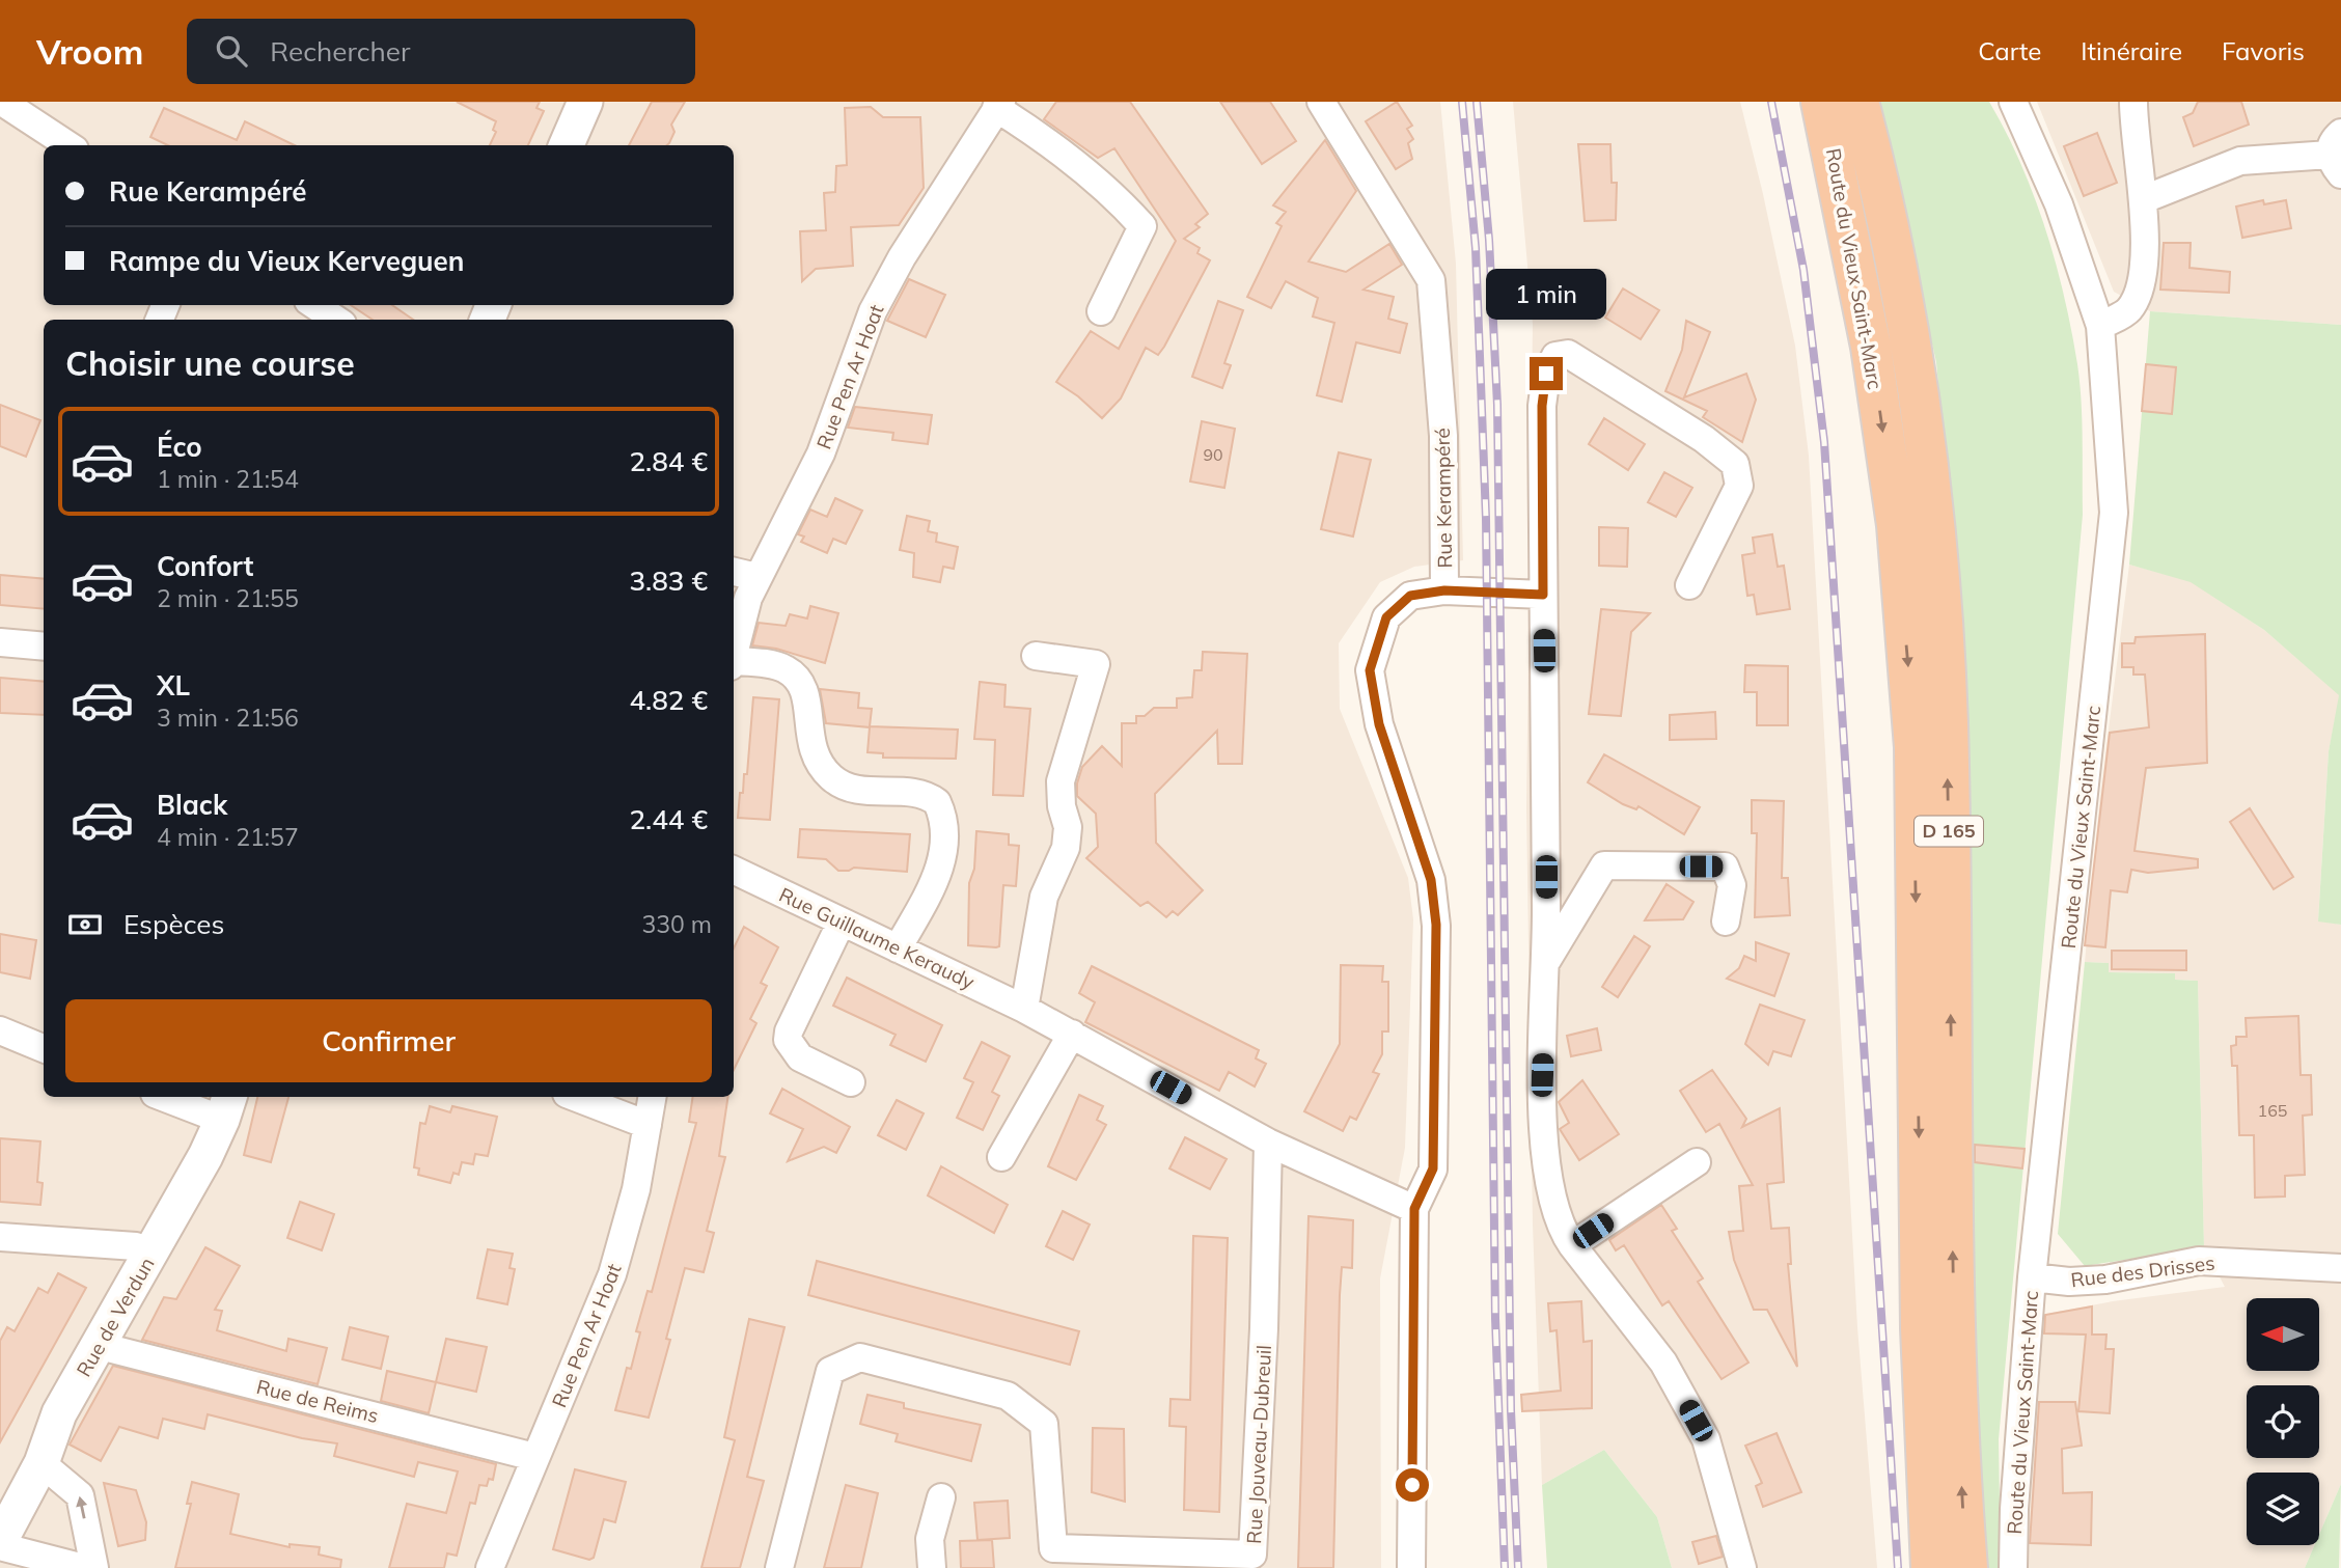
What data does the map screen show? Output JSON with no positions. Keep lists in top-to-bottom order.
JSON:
{
  "streets": {
    "highway": ["Route du Vieux Saint-Marc", "D 165"],
    "street": [
      "Rue Pen Ar Hoat",
      "Rue Kerampéré",
      "Rue Guillaume Keraudy",
      "Rue des Drisses",
      "Rue de Verdun",
      "Rue de Reims",
      "Rue Jouveau-Dubreuil"
    ]
  },
  "crossings": [
    ["Route du Vieux Saint-Marc", "Rue des Drisses"],
    ["Rue Pen Ar Hoat", "Rue de Reims"],
    ["Rue Kerampéré", "Rue Guillaume Keraudy"],
    ["Rue Guillaume Keraudy", "Rue Jouveau-Dubreuil"],
    ["Rue de Verdun", "Rue de Reims"]
  ],
  "house_numbers": ["90", "165"],
  "north": "left",
  "page": {
    "header": "Vroom",
    "search": "Rechercher",
    "nav": ["Carte", "Itinéraire", "Favoris"],
    "banner": ["Rue Kerampéré", "Rampe du Vieux Kerveguen"],
    "bubble": "1 min",
    "heading": "Choisir une course",
    "list": [
      {
        "name": "Éco",
        "note": "1 min · 21:54",
        "value": "2.84 €"
      },
      {
        "name": "Confort",
        "note": "2 min · 21:55",
        "value": "3.83 €"
      },
      {
        "name": "XL",
        "note": "3 min · 21:56",
        "value": "4.82 €"
      },
      {
        "name": "Black",
        "note": "4 min · 21:57",
        "value": "2.44 €"
      }
    ],
    "pay": ["Espèces", "330 m"],
    "buttons": "Confirmer"
  }
}
